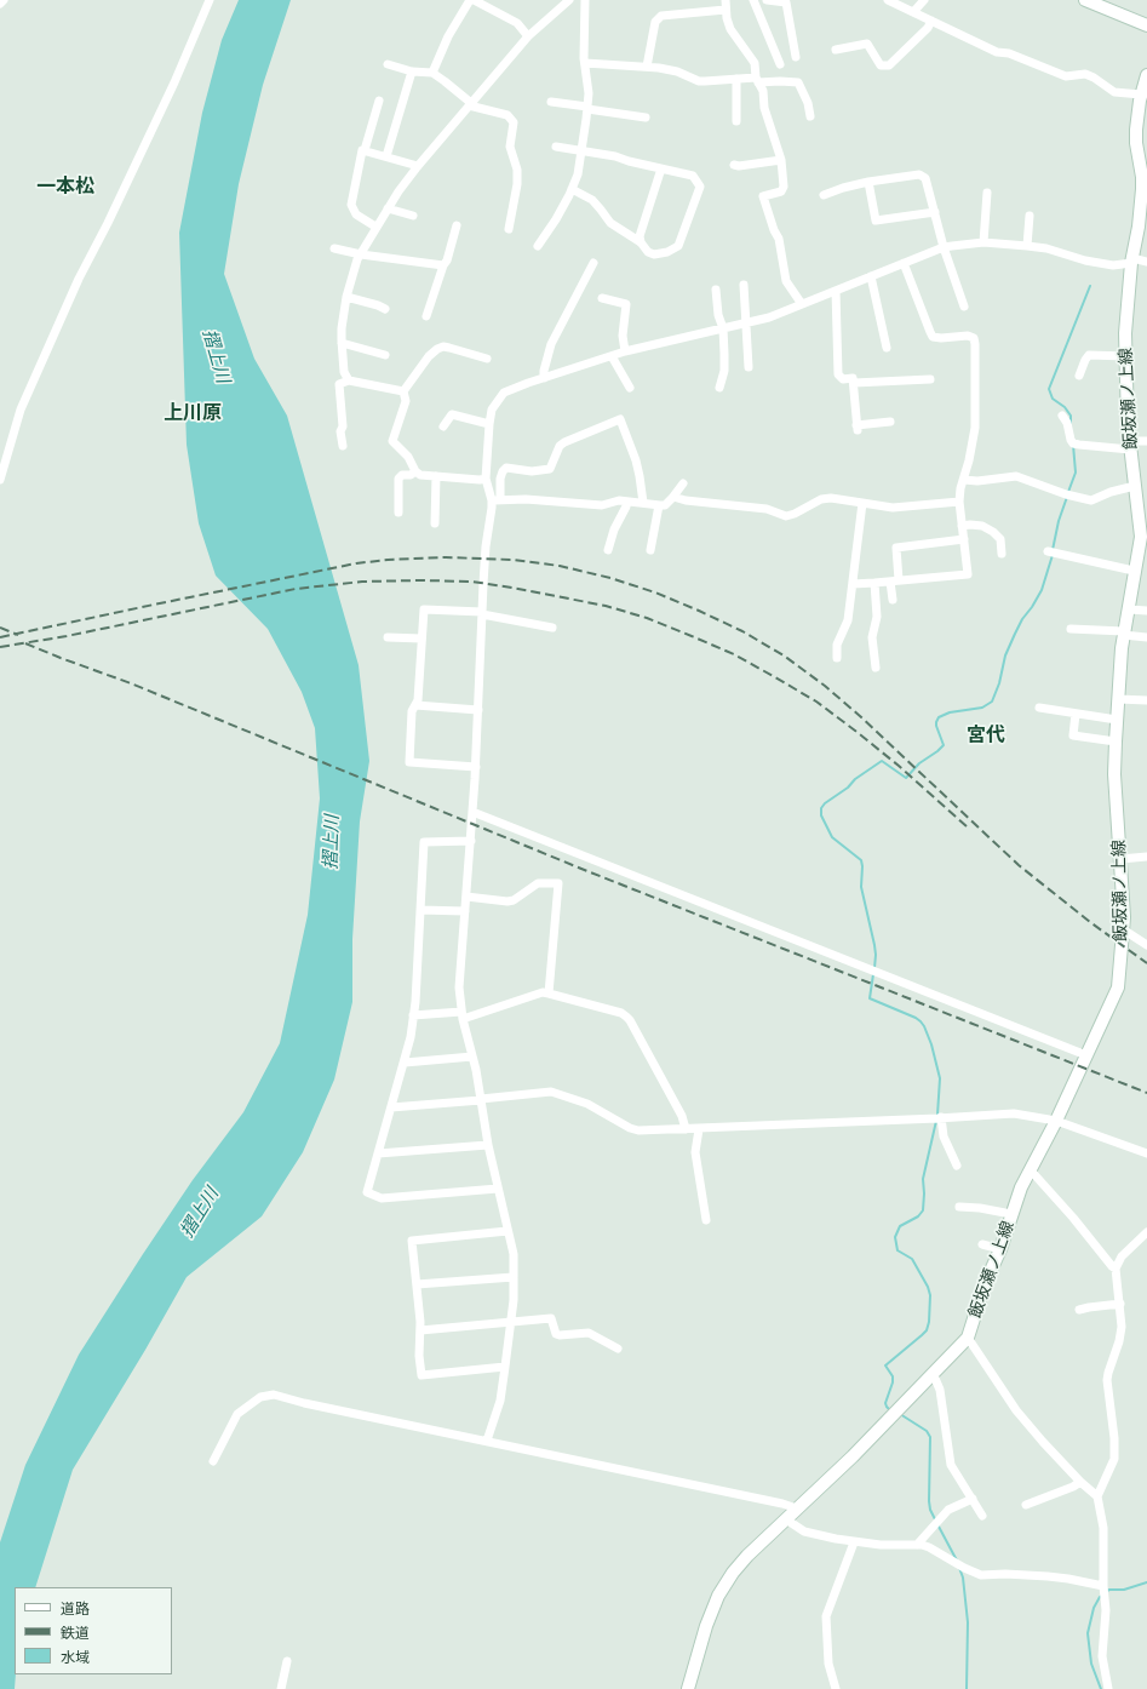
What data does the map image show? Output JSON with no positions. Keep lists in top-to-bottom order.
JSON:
{
  "streets": {
    "main road": ["飯坂瀬ノ上線"]
  },
  "districts": ["一本松", "上川原", "宮代"],
  "water": ["摺上川"],
  "legend": ["道路", "鉄道", "水域"]
}
